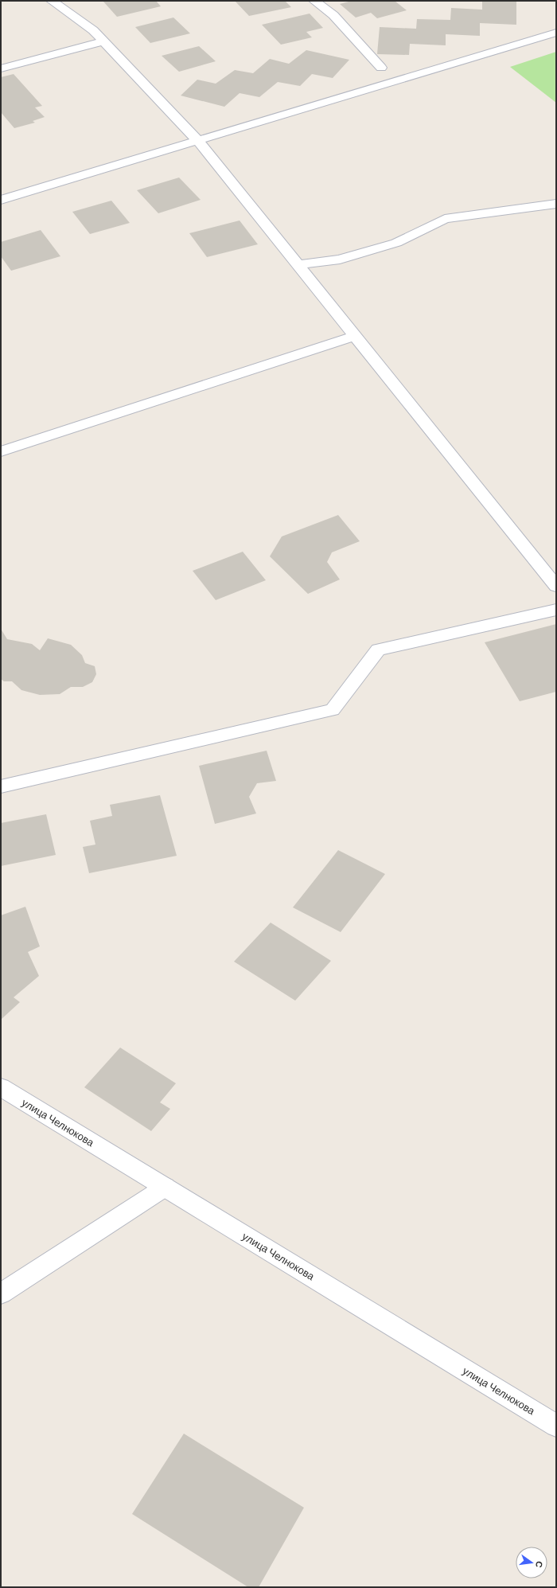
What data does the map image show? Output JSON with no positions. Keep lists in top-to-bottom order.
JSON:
{
  "streets": {
    "street": ["улица Челнокова"]
  },
  "north": "right"
}
